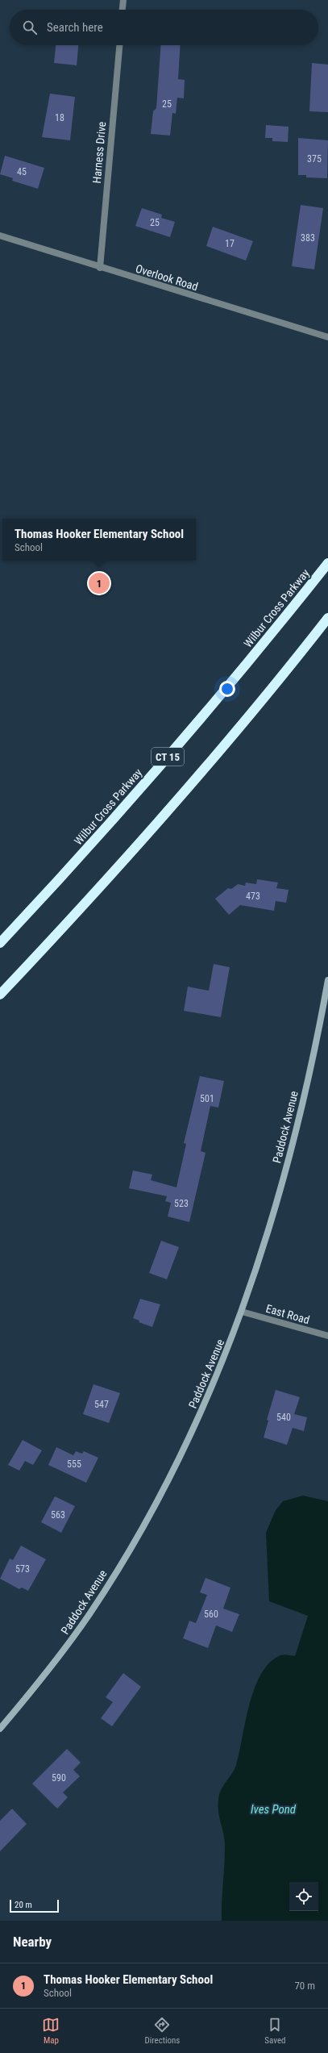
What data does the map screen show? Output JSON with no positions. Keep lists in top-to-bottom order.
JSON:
{
  "streets": {
    "highway": ["Wilbur Cross Parkway", "CT 15"],
    "main road": ["Paddock Avenue"],
    "street": ["Harness Drive", "Overlook Road", "East Road"]
  },
  "crossings": [
    ["Harness Drive", "Overlook Road"],
    ["Paddock Avenue", "East Road"]
  ],
  "water": ["Ives Pond"],
  "house_numbers": [
    "25",
    "18",
    "375",
    "45",
    "25",
    "383",
    "17",
    "473",
    "501",
    "523",
    "547",
    "540",
    "555",
    "563",
    "573",
    "560",
    "590"
  ],
  "scale_bar": "20 m",
  "page": {
    "search": "Search here",
    "popup": ["Thomas Hooker Elementary School", "School"],
    "pins": "1",
    "scale": "20 m",
    "heading": "Nearby",
    "list": [
      {
        "mark": "1",
        "name": "Thomas Hooker Elementary School",
        "note": "School",
        "value": "70 m"
      }
    ],
    "nav": ["Map", "Directions", "Saved"]
  }
}
